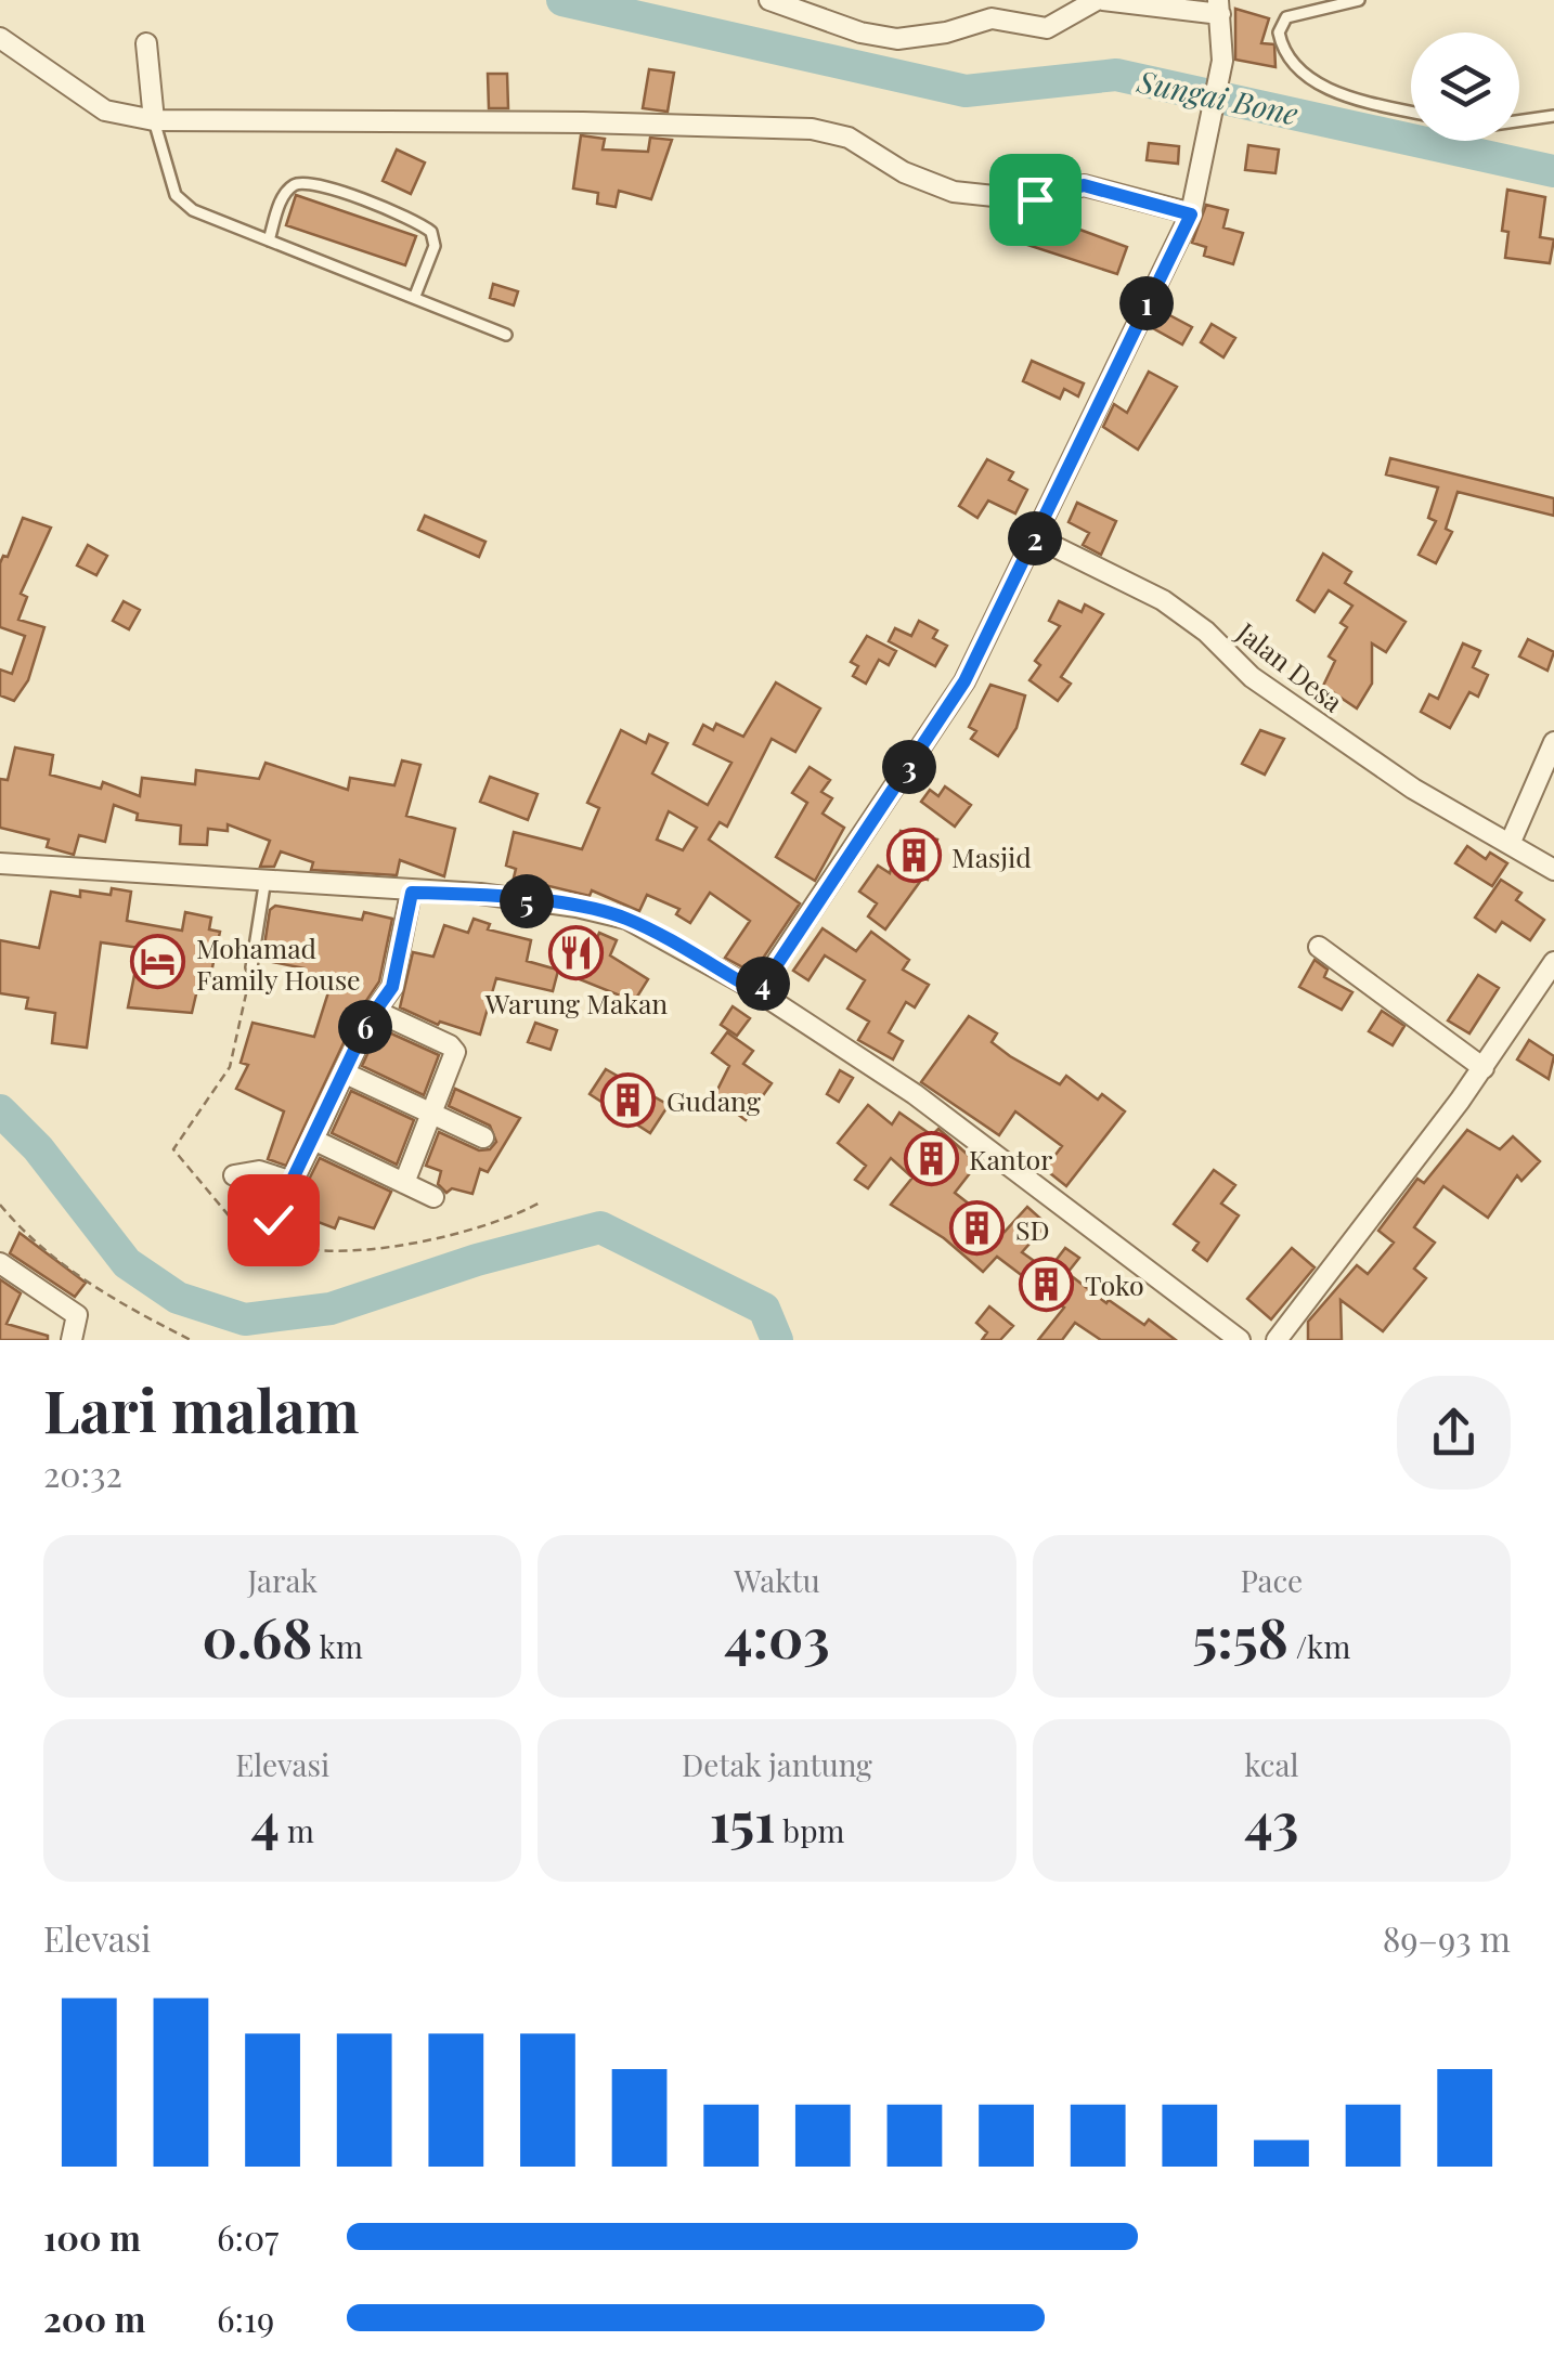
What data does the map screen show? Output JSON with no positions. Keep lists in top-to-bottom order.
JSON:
{
  "streets": {
    "street": ["Jalan Desa"]
  },
  "water": ["Sungai Bone"],
  "places": {
    "building": [
      "Masjid",
      "Gudang",
      "Kantor",
      "SD",
      "Toko"
    ],
    "restaurant": ["Warung Makan"],
    "hotel": ["Mohamad Family House"]
  },
  "page": {
    "pins": [
      "1",
      "2",
      "3",
      "5",
      "4",
      "6"
    ],
    "heading": ["Lari malam", "20:32"],
    "stats": [
      ["Jarak", "0.68 km"],
      ["Waktu", "4:03"],
      ["Pace", "5:58 /km"],
      ["Elevasi", "4 m"],
      ["Detak jantung", "151 bpm"],
      ["kcal", "43"]
    ],
    "chart": ["Elevasi", "89–93 m"],
    "list": [
      {
        "name": "100 m",
        "note": "6:07"
      },
      {
        "name": "200 m",
        "note": "6:19"
      }
    ]
  }
}
